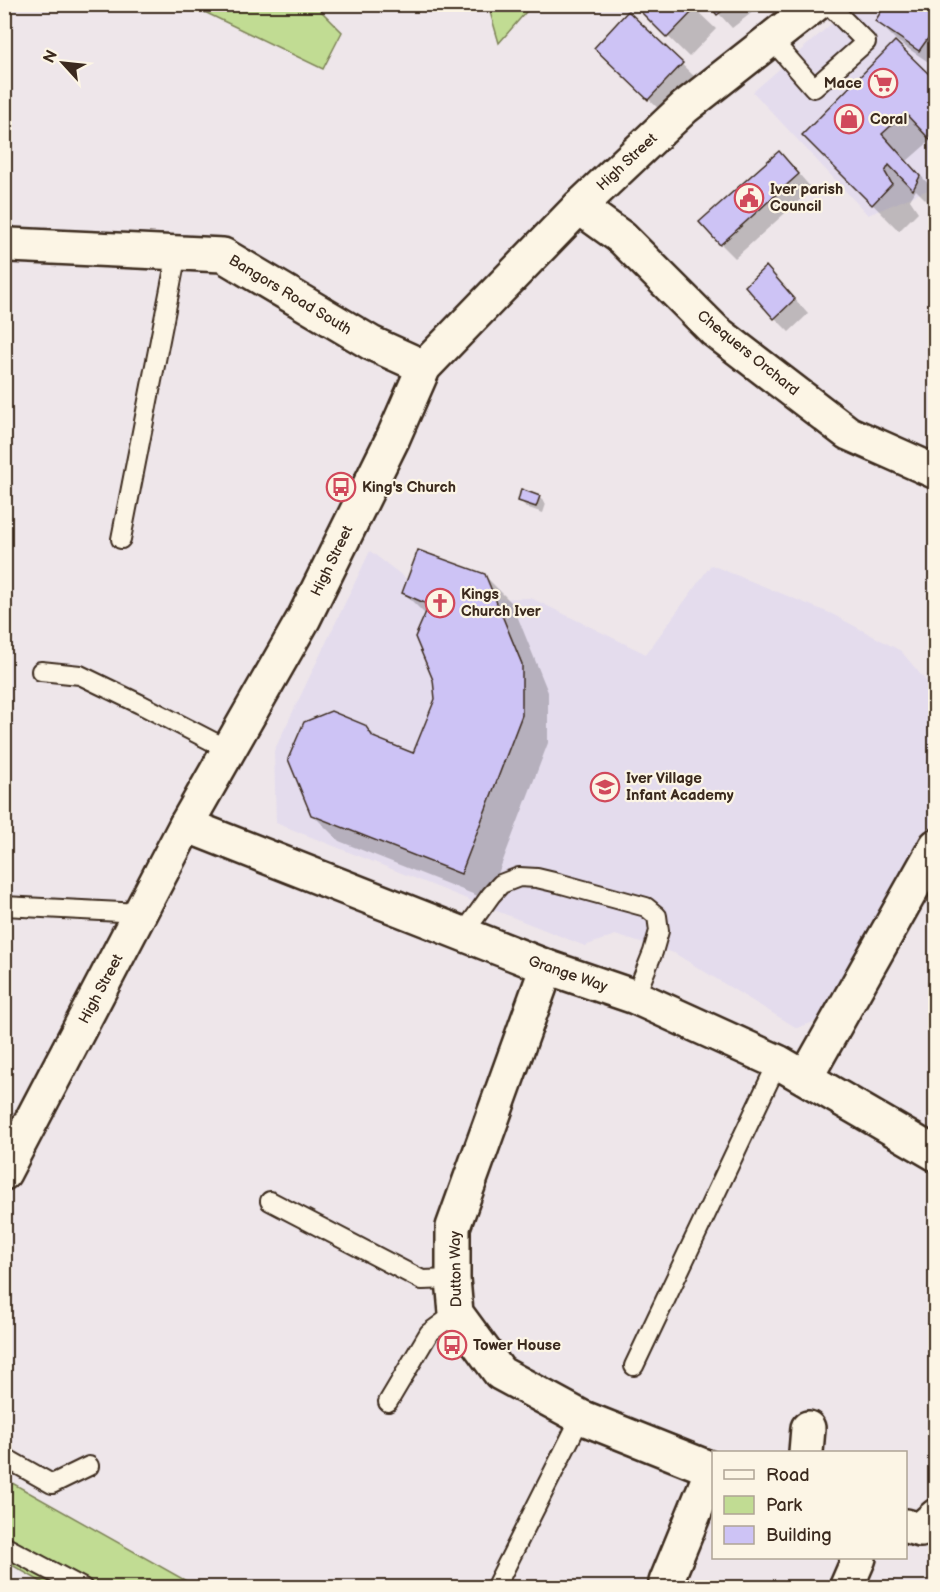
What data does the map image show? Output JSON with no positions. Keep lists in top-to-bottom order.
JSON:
{
  "streets": {
    "street": [
      "High Street",
      "Bangors Road South",
      "Chequers Orchard",
      "Grange Way",
      "Dutton Way"
    ]
  },
  "crossings": [
    ["High Street", "Bangors Road South"],
    ["High Street", "Chequers Orchard"],
    ["High Street", "Grange Way"],
    ["Grange Way", "Dutton Way"]
  ],
  "places": {
    "supermarket": ["Mace"],
    "shop": ["Coral"],
    "public building": ["Iver parish Council"],
    "bus stop": ["King's Church", "Tower House"],
    "church": ["Kings Church Iver"],
    "school or university": ["Iver Village Infant Academy"]
  },
  "legend": ["Road", "Park", "Building"],
  "north": "top left"
}
